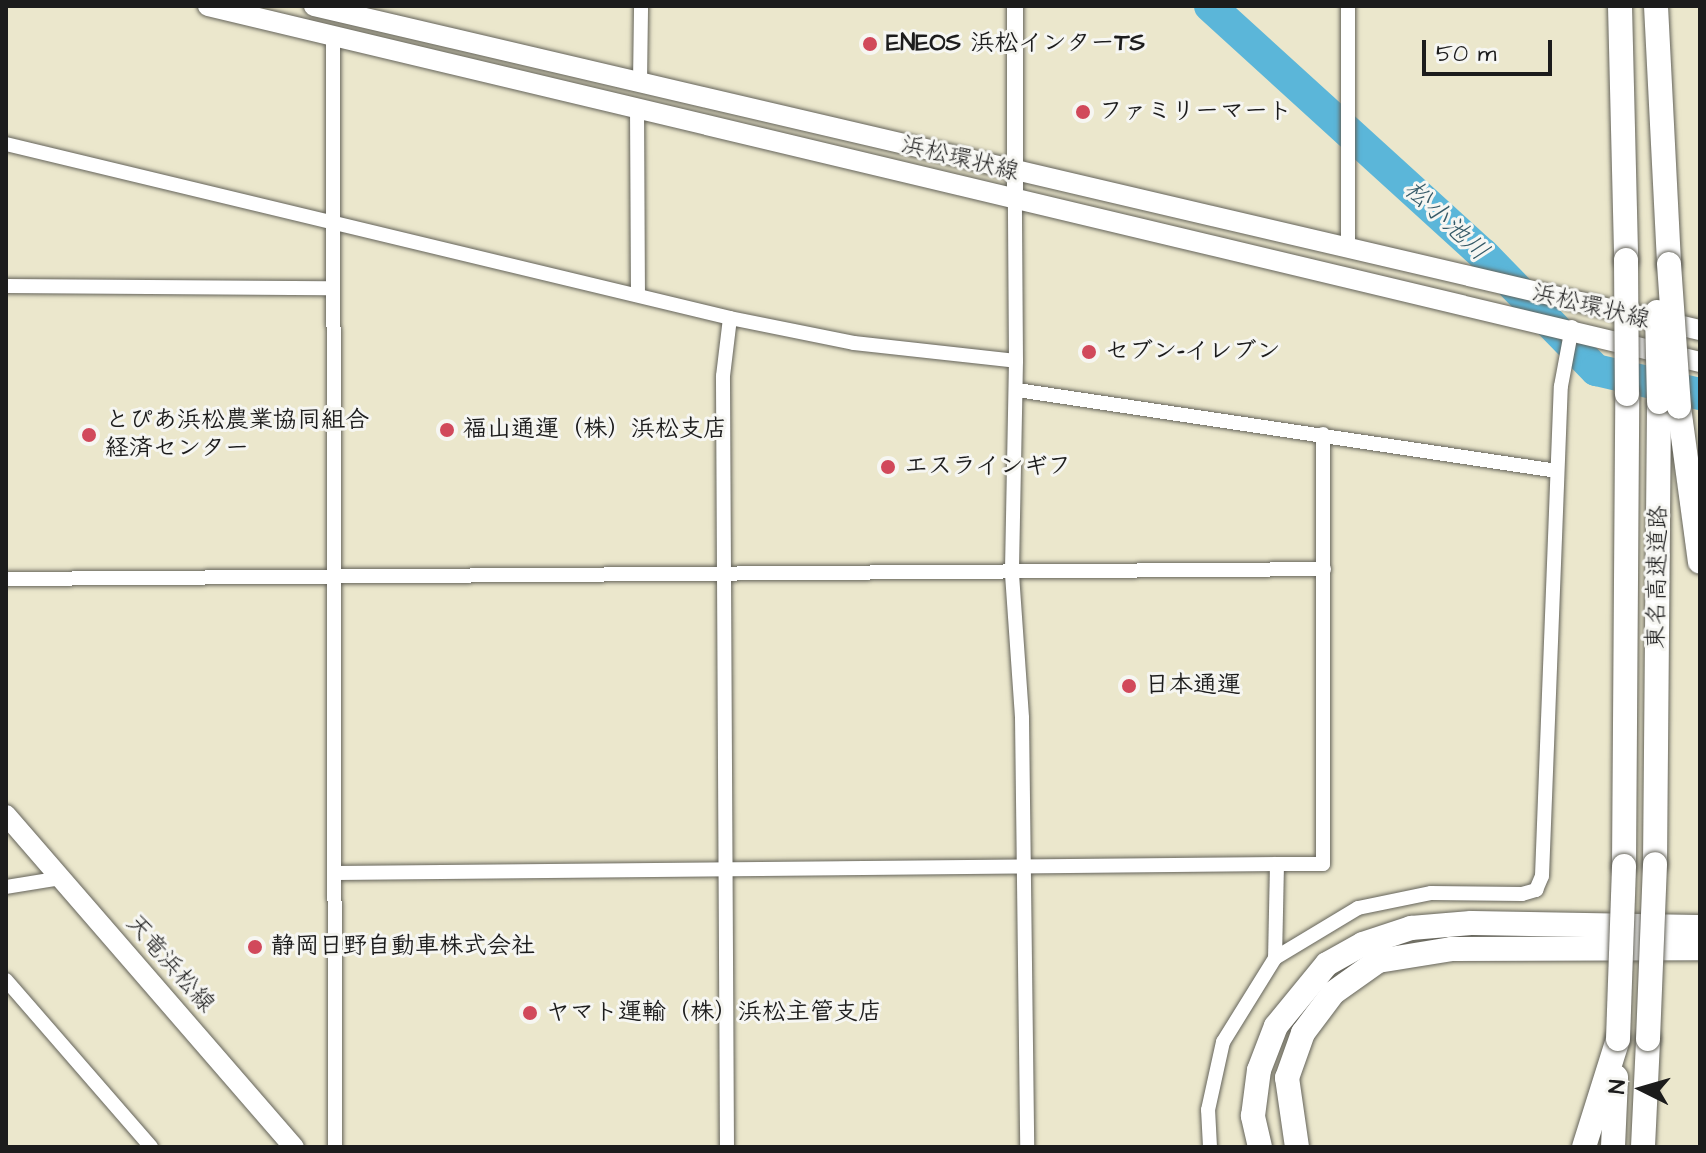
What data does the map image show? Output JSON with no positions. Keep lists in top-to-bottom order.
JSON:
{
  "streets": {
    "highway": ["東名高速道路"],
    "main road": ["浜松環状線", "天竜浜松線"]
  },
  "water": ["松小池川"],
  "places": [
    "ENEOS 浜松インターTS",
    "ファミリーマート",
    "セブン-イレブン",
    "福山通運（株）浜松支店",
    "とぴあ浜松農業協同組合 経済センター",
    "エスラインギフ",
    "日本通運",
    "静岡日野自動車株式会社",
    "ヤマト運輸（株）浜松主管支店"
  ],
  "scale_bar": "50 m",
  "north": "left"
}
